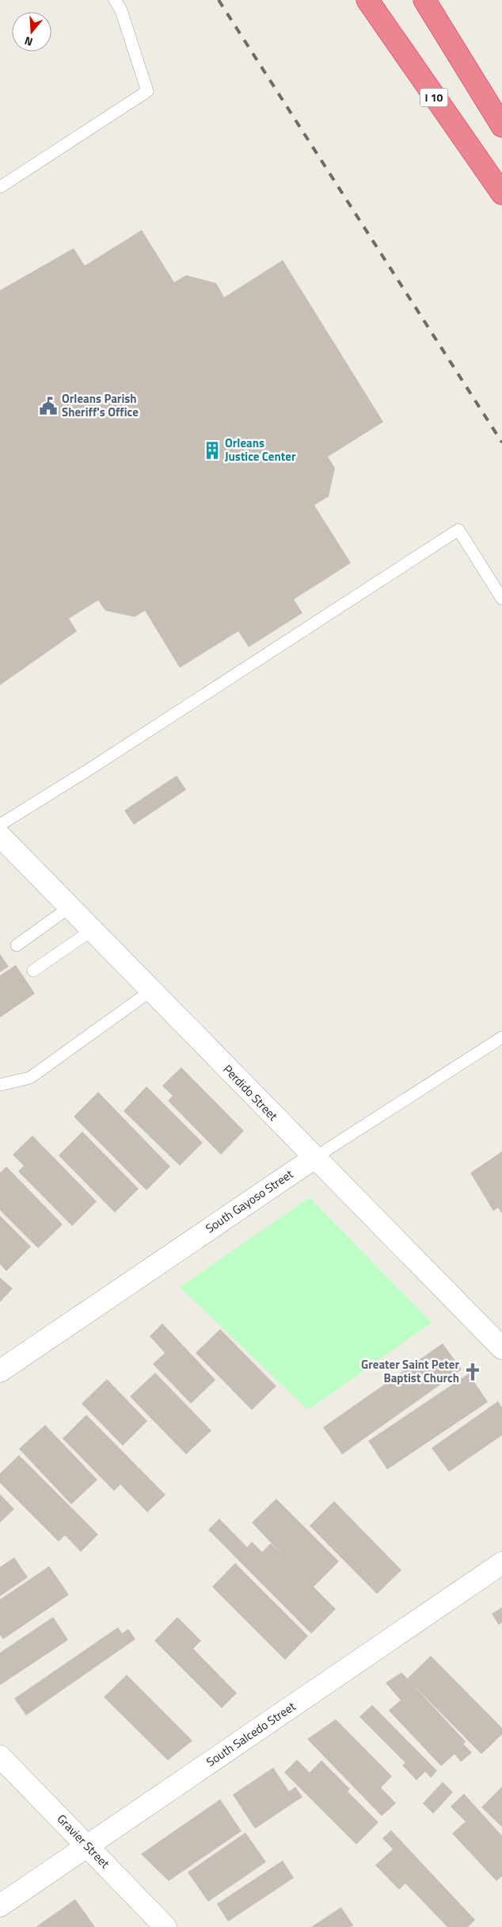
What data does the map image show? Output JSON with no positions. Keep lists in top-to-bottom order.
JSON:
{
  "streets": {
    "highway": ["I 10"],
    "street": [
      "Perdido Street",
      "South Gayoso Street",
      "South Salcedo Street",
      "Gravier Street"
    ]
  },
  "crossings": [
    ["Perdido Street", "South Gayoso Street"],
    ["South Salcedo Street", "Gravier Street"]
  ],
  "places": {
    "public building": ["Orleans Parish Sheriff's Office"],
    "building": ["Orleans Justice Center"],
    "church": ["Greater Saint Peter Baptist Church"]
  },
  "north": "bottom"
}
